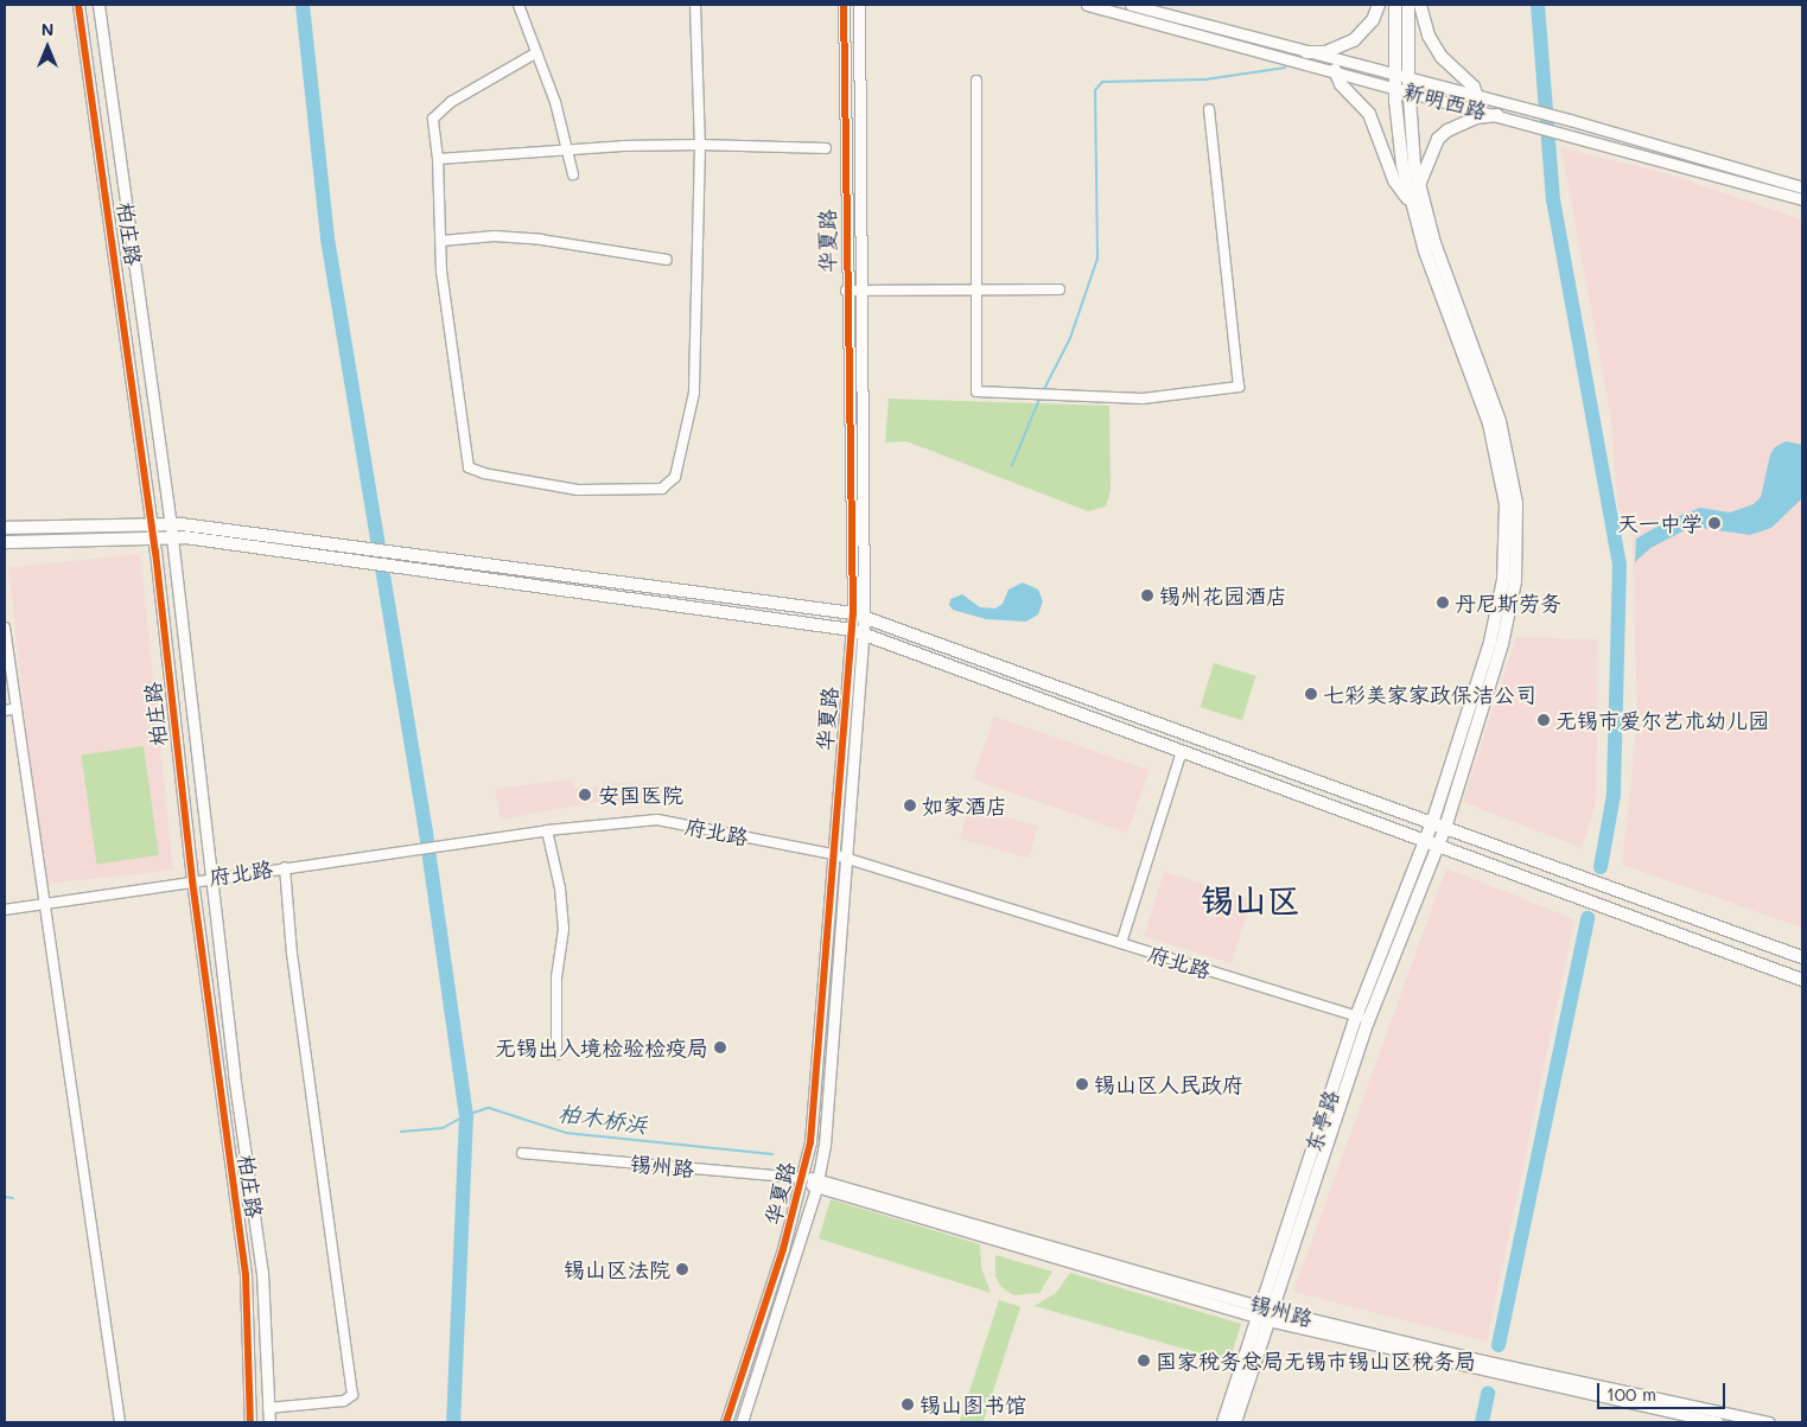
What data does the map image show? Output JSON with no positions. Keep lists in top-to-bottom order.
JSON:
{
  "streets": {
    "main road": ["东亭路"],
    "street": [
      "新明西路",
      "柏庄路",
      "华夏路",
      "府北路",
      "锡州路"
    ]
  },
  "crossings": [
    ["新明西路", "东亭路"],
    ["柏庄路", "府北路"],
    ["华夏路", "府北路"],
    ["华夏路", "锡州路"],
    ["府北路", "东亭路"],
    ["东亭路", "锡州路"]
  ],
  "districts": ["锡山区"],
  "water": ["柏木桥浜"],
  "places": [
    "天一中学",
    "锡州花园酒店",
    "丹尼斯劳务",
    "七彩美家家政保洁公司",
    "无锡市爱尔艺术幼儿园",
    "安国医院",
    "如家酒店",
    "无锡出入境检验检疫局",
    "锡山区人民政府",
    "锡山区法院",
    "国家税务总局无锡市锡山区税务局",
    "锡山图书馆"
  ],
  "scale_bar": "100 m",
  "north": "top"
}
